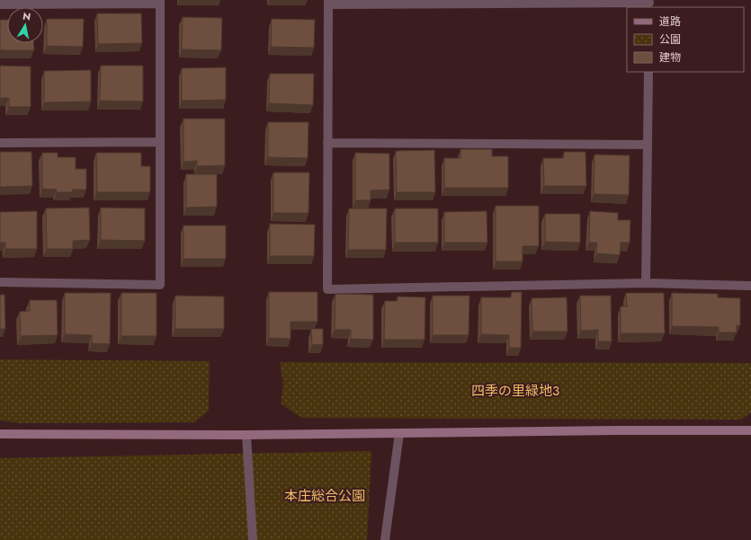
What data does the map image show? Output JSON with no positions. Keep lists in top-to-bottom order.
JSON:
{
  "parks": ["四季の里緑地3", "本庄総合公園"],
  "legend": ["道路", "公園", "建物"],
  "north": "top"
}
